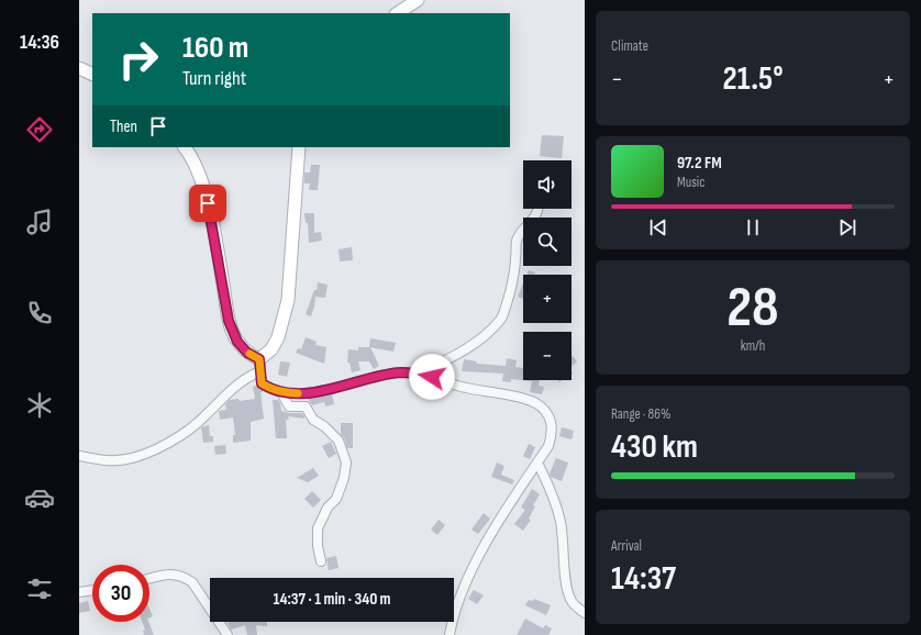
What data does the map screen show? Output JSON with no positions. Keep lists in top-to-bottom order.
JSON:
{
  "page": {
    "tabs": "14:36",
    "tile": [
      "Climate",
      ["28", "km/h"],
      ["Range · 86%", "430 km"],
      ["Arrival", "14:37"]
    ],
    "turn": ["160 m", "Turn right"],
    "heat": ["−", "21.5°", "+"],
    "then": "Then",
    "song": ["97.2 FM", "Music"],
    "map_buttons": ["+", "−"],
    "limit": "30",
    "trip": "14:37 · 1 min · 340 m"
  }
}
